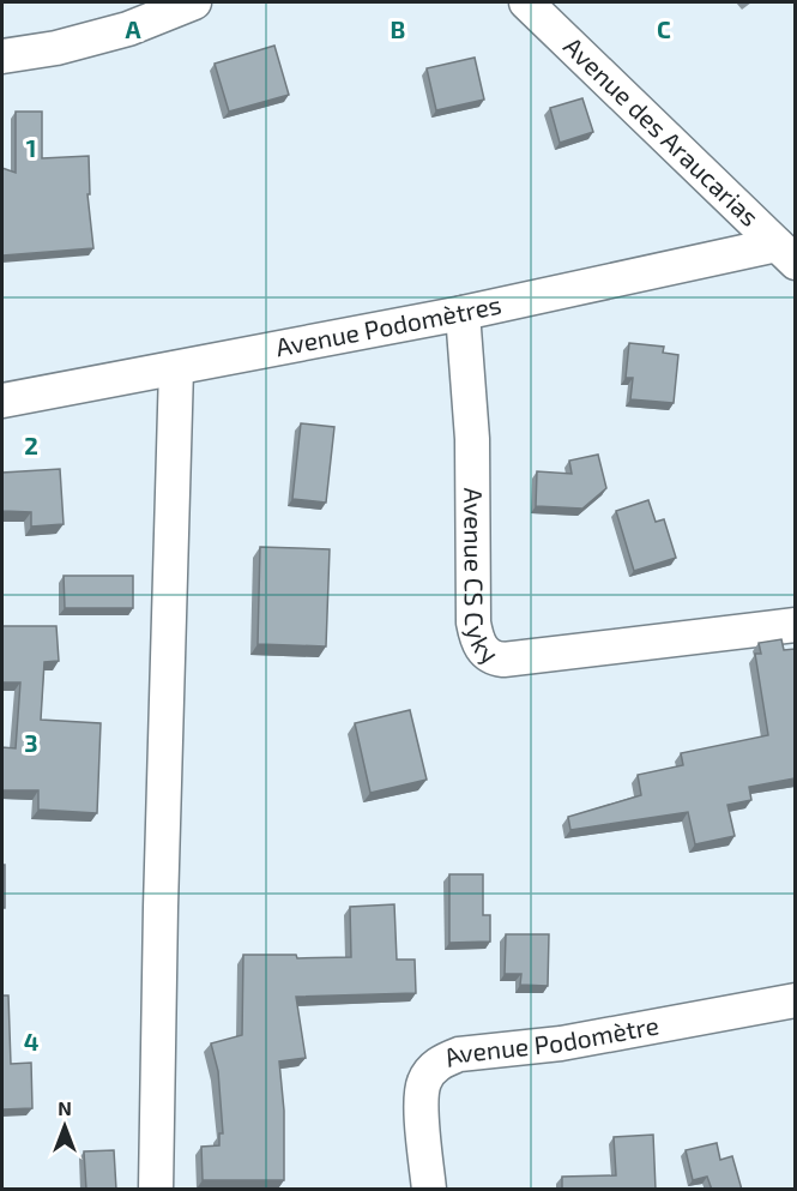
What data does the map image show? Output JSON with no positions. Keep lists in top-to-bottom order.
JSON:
{
  "streets": {
    "street": [
      "Avenue des Araucarias",
      "Avenue Podomètres",
      "Avenue CS Cyky",
      "Avenue Podomètre"
    ]
  },
  "crossings": [
    ["Avenue des Araucarias", "Avenue Podomètres"],
    ["Avenue Podomètres", "Avenue CS Cyky"]
  ],
  "north": "top",
  "grid": {
    "columns": ["A", "B", "C"],
    "rows": [
      "1",
      "2",
      "3",
      "4"
    ]
  }
}
